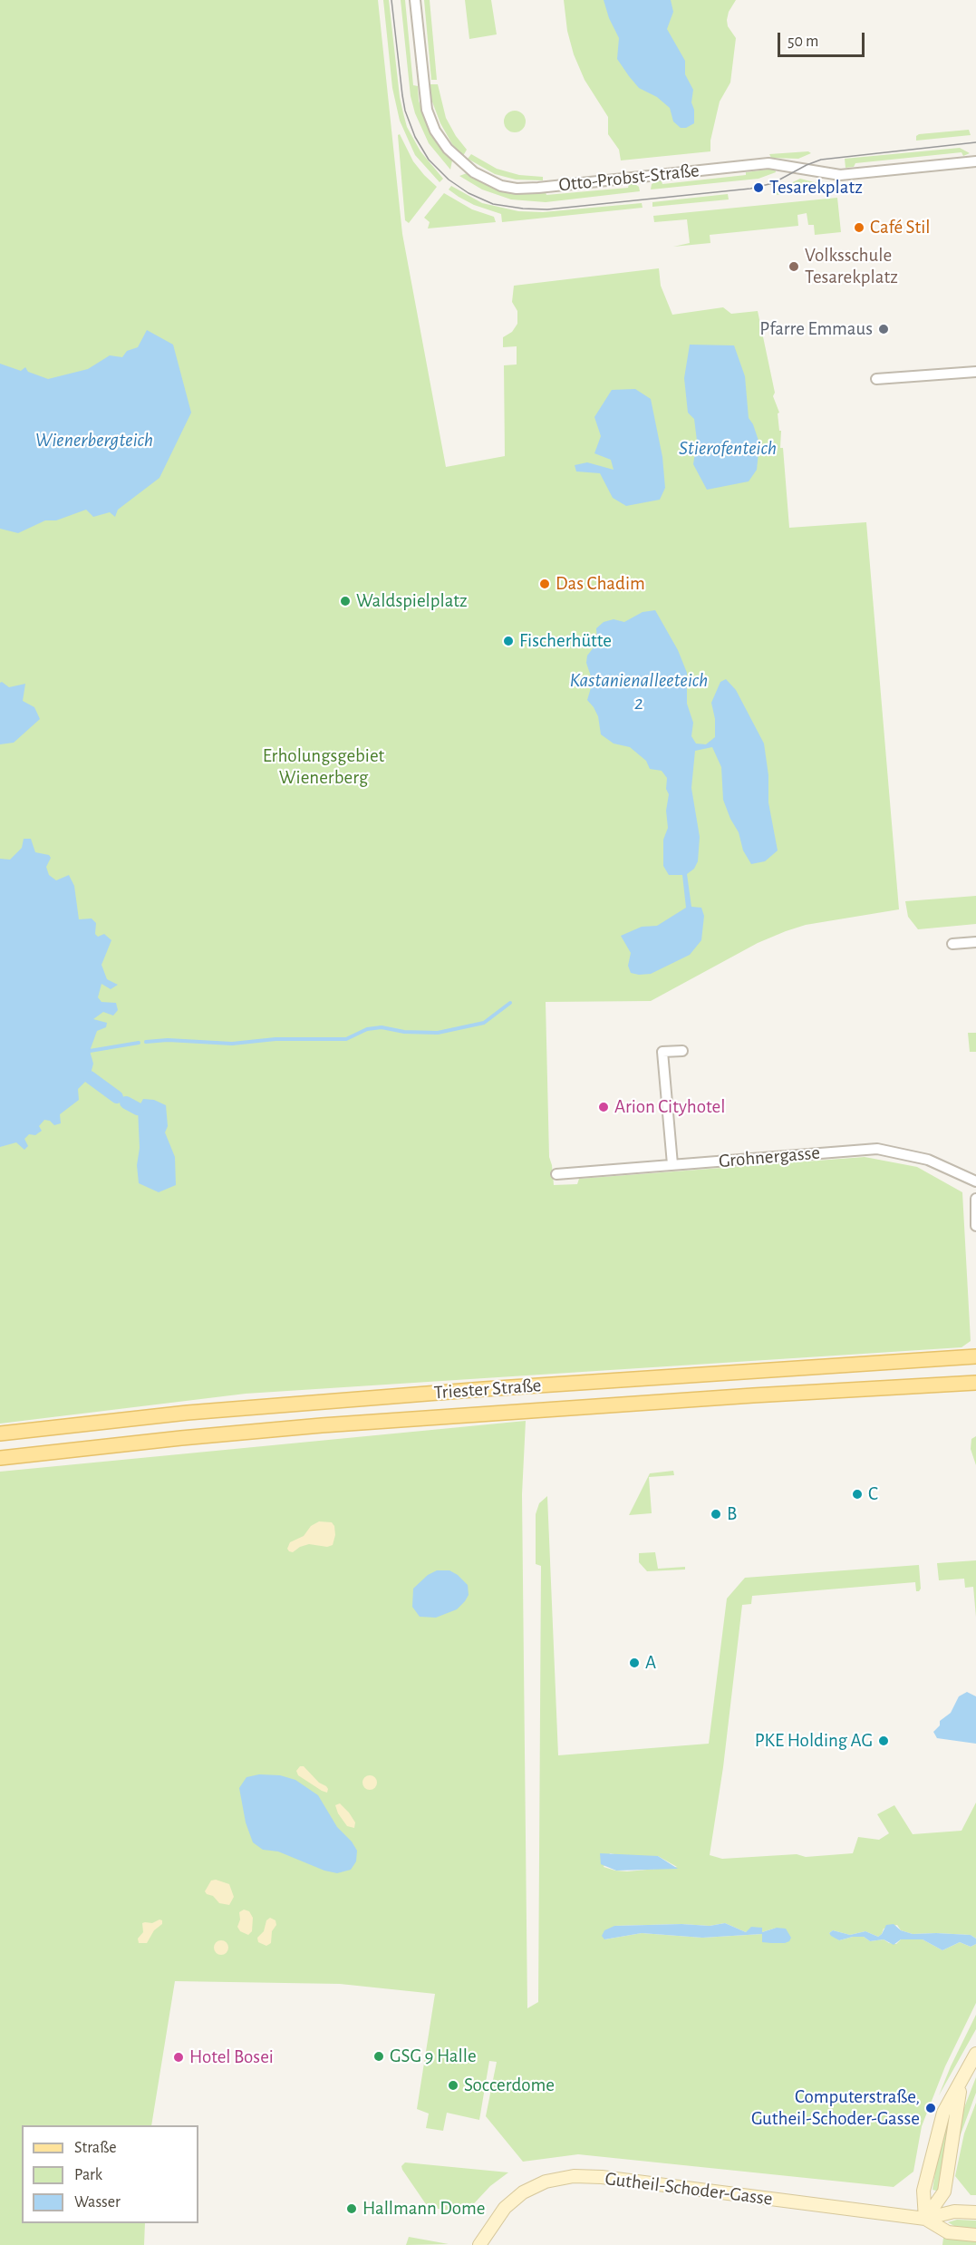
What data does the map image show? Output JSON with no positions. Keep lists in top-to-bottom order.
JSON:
{
  "streets": {
    "main road": ["Triester Straße"],
    "street": ["Otto-Probst-Straße", "Grohnergasse", "Gutheil-Schoder-Gasse"]
  },
  "water": ["Wienerbergteich", "Stierofenteich", "Kastanienalleeteich 2"],
  "parks": ["Erholungsgebiet Wienerberg"],
  "places": [
    "Tesarekplatz",
    "Café Stil",
    "Volksschule Tesarekplatz",
    "Pfarre Emmaus",
    "Das Chadim",
    "Waldspielplatz",
    "Fischerhütte",
    "Arion Cityhotel",
    "C",
    "B",
    "A",
    "PKE Holding AG",
    "GSG 9 Halle",
    "Hotel Bosei",
    "Soccerdome",
    "Computerstraße, Gutheil-Schoder-Gasse",
    "Hallmann Dome"
  ],
  "legend": ["Straße", "Park", "Wasser"],
  "scale_bar": "50 m"
}
